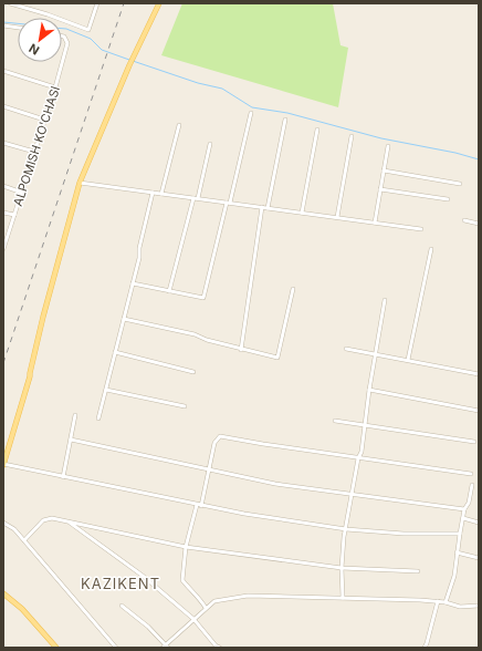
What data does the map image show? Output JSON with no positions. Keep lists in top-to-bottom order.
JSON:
{
  "streets": {
    "street": ["ALPOMISH KO'CHASI"]
  },
  "districts": ["KAZIKENT"],
  "north": "bottom left"
}
